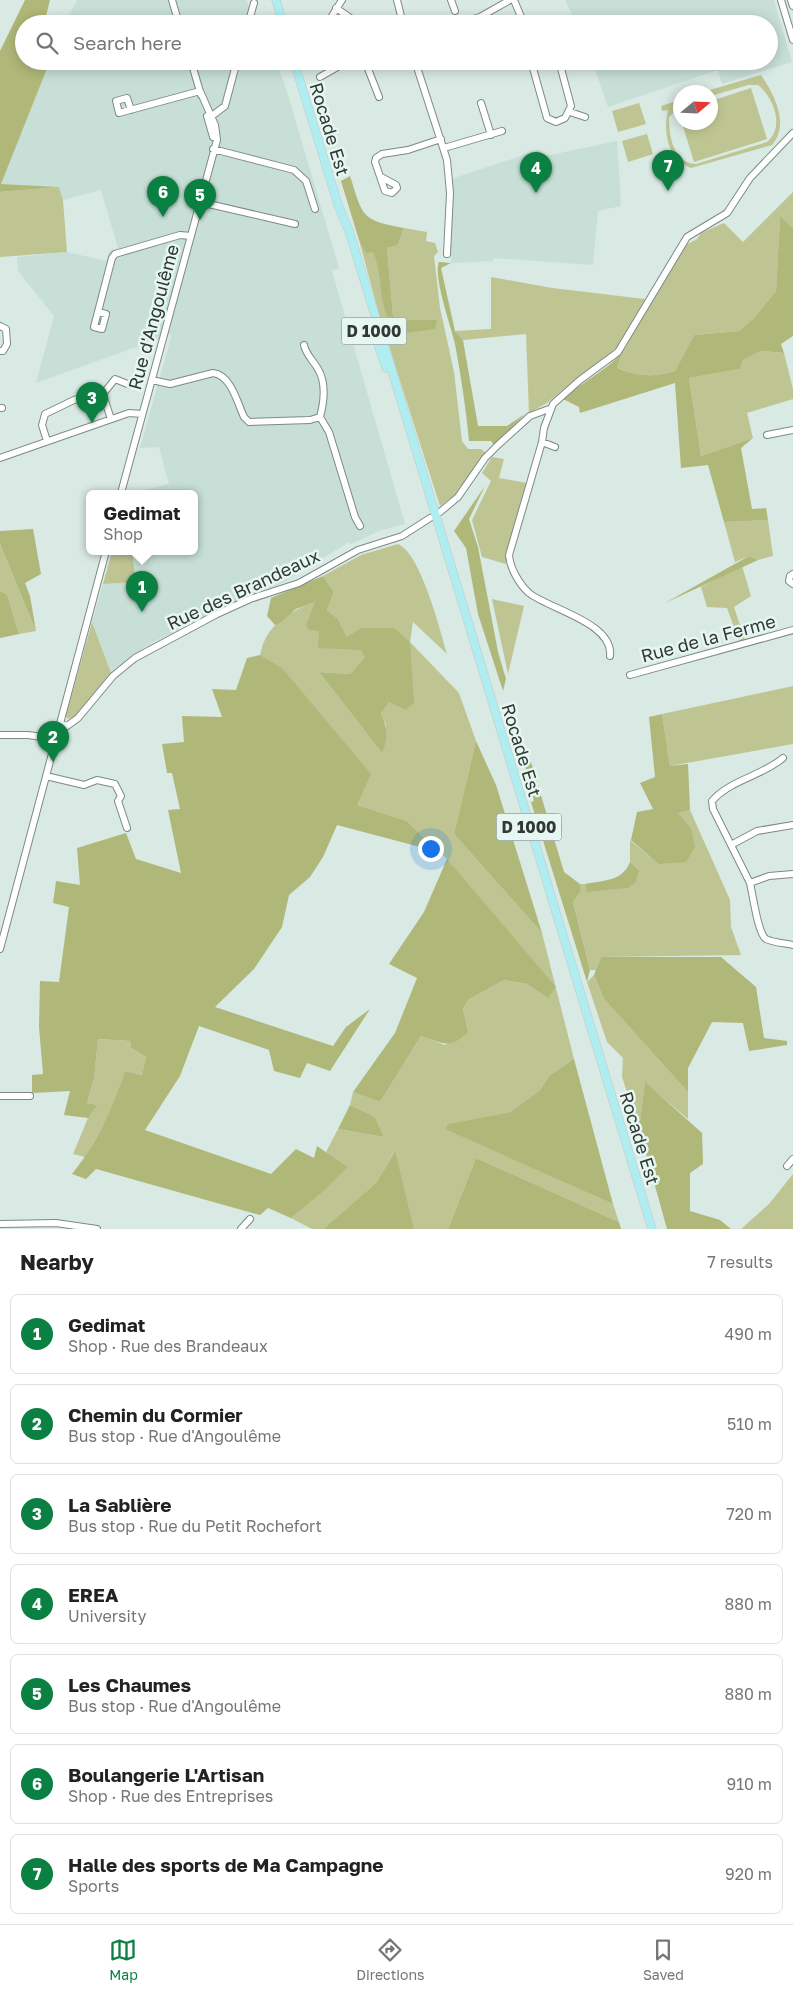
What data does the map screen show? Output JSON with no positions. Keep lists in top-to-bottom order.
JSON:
{
  "streets": {
    "main road": ["Rocade Est", "D 1000"],
    "street": ["Rue d'Angoulême", "Rue des Brandeaux", "Rue de la Ferme"]
  },
  "north": "right",
  "page": {
    "search": "Search here",
    "pins": [
      "7",
      "4",
      "6",
      "5",
      "3",
      "1",
      "2"
    ],
    "popup": ["Gedimat", "Shop"],
    "heading": ["Nearby", "7 results"],
    "list": [
      {
        "mark": "1",
        "name": "Gedimat",
        "note": "Shop · Rue des Brandeaux",
        "value": "490 m"
      },
      {
        "mark": "2",
        "name": "Chemin du Cormier",
        "note": "Bus stop · Rue d'Angoulême",
        "value": "510 m"
      },
      {
        "mark": "3",
        "name": "La Sablière",
        "note": "Bus stop · Rue du Petit Rochefort",
        "value": "720 m"
      },
      {
        "mark": "4",
        "name": "EREA",
        "note": "University",
        "value": "880 m"
      },
      {
        "mark": "5",
        "name": "Les Chaumes",
        "note": "Bus stop · Rue d'Angoulême",
        "value": "880 m"
      },
      {
        "mark": "6",
        "name": "Boulangerie L'Artisan",
        "note": "Shop · Rue des Entreprises",
        "value": "910 m"
      },
      {
        "mark": "7",
        "name": "Halle des sports de Ma Campagne",
        "note": "Sports",
        "value": "920 m"
      }
    ],
    "nav": ["Map", "Directions", "Saved"]
  }
}
